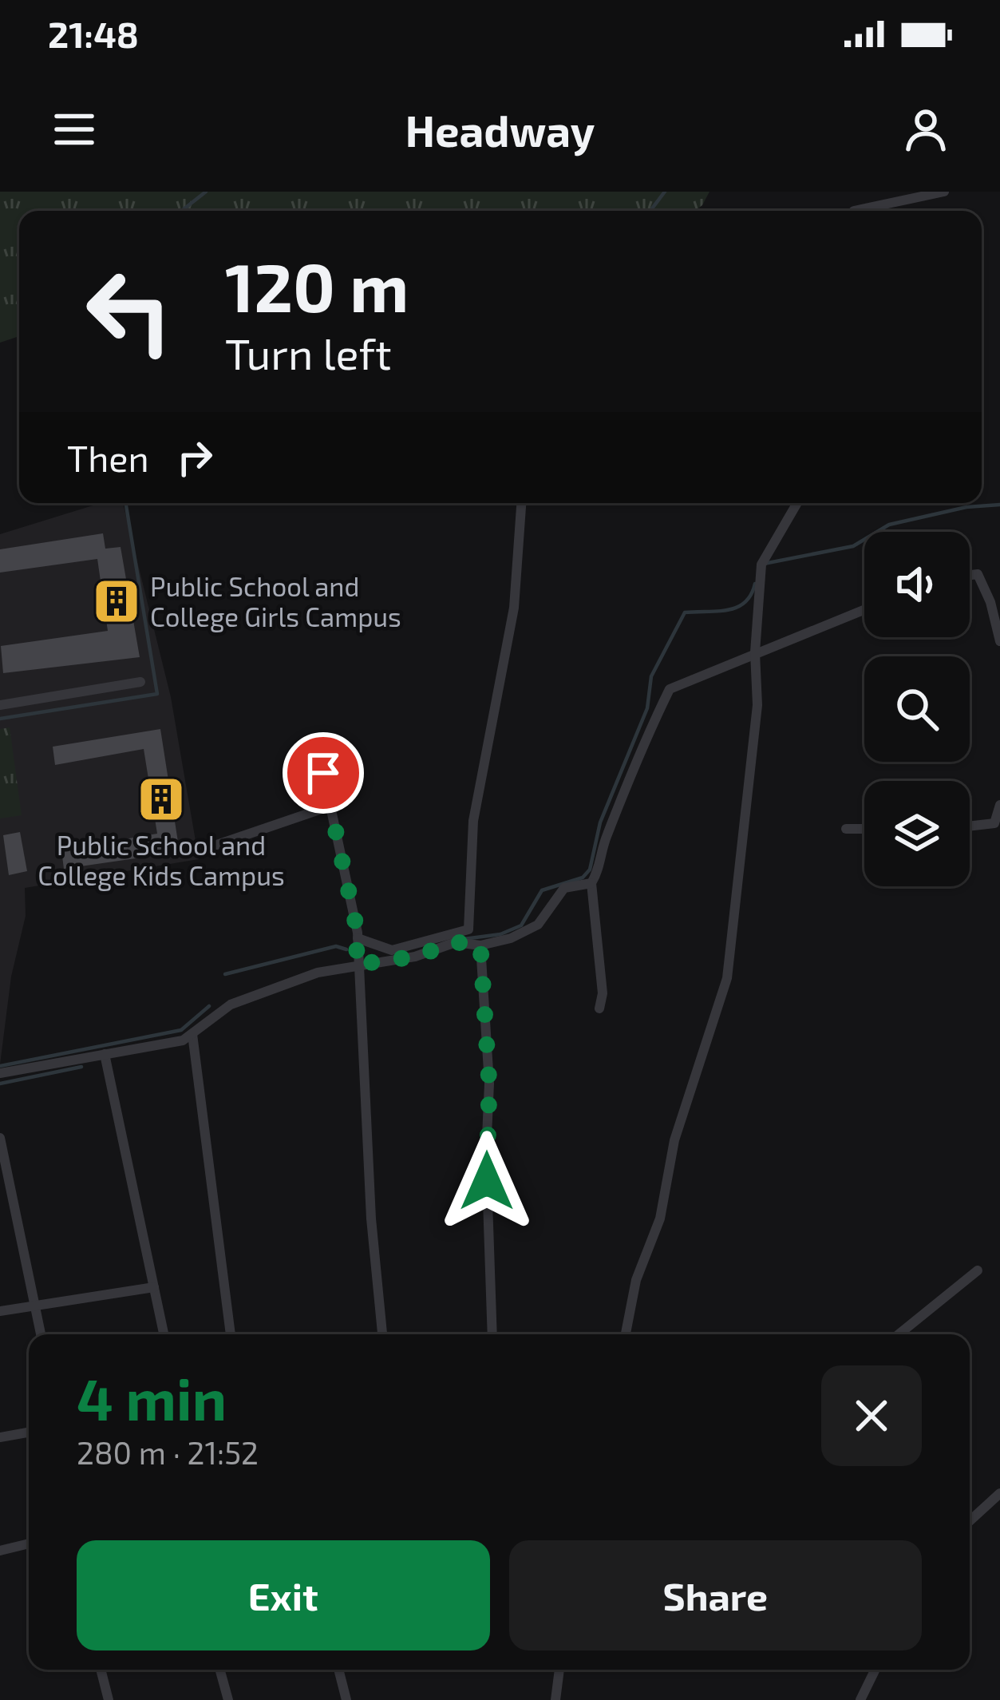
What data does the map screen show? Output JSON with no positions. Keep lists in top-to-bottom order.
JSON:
{
  "places": {
    "building": ["Public School and College Girls Campus", "Public School and College Kids Campus"]
  },
  "page": {
    "status": "21:48",
    "header": "Headway",
    "turn": ["120 m", "Turn left"],
    "then": "Then",
    "heading": ["4 min", "280 m · 21:52"],
    "buttons": ["Exit", "Share"]
  }
}
